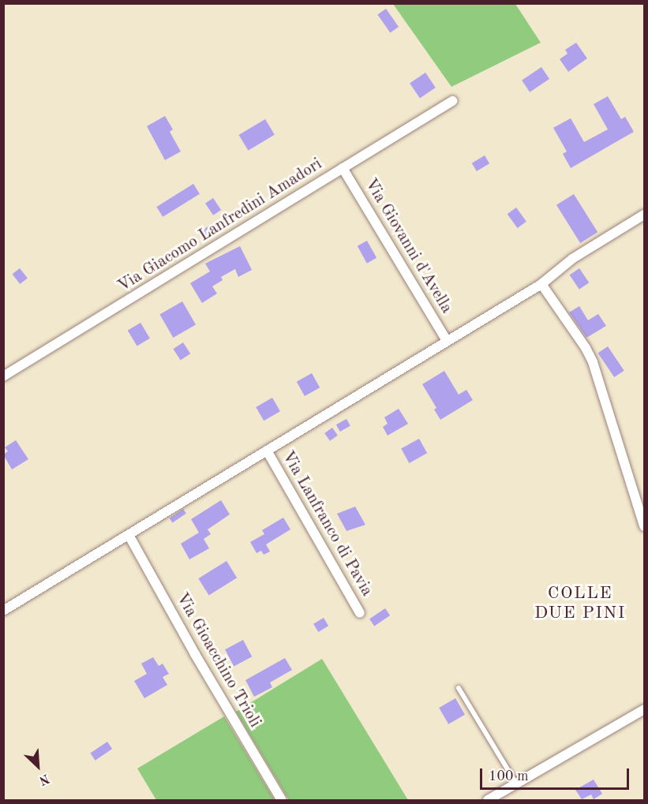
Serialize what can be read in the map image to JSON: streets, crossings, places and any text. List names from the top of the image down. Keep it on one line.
{"streets":{"street":["Via Giacomo Lanfredini Amadori","Via Giovanni d'Avella","Via Lanfranco di Pavia","Via Gioacchino Trioli"]},"crossings":[["Via Giacomo Lanfredini Amadori","Via Giovanni d'Avella"]],"districts":["COLLE DUE PINI"],"scale_bar":"100 m","north":"bottom right"}
